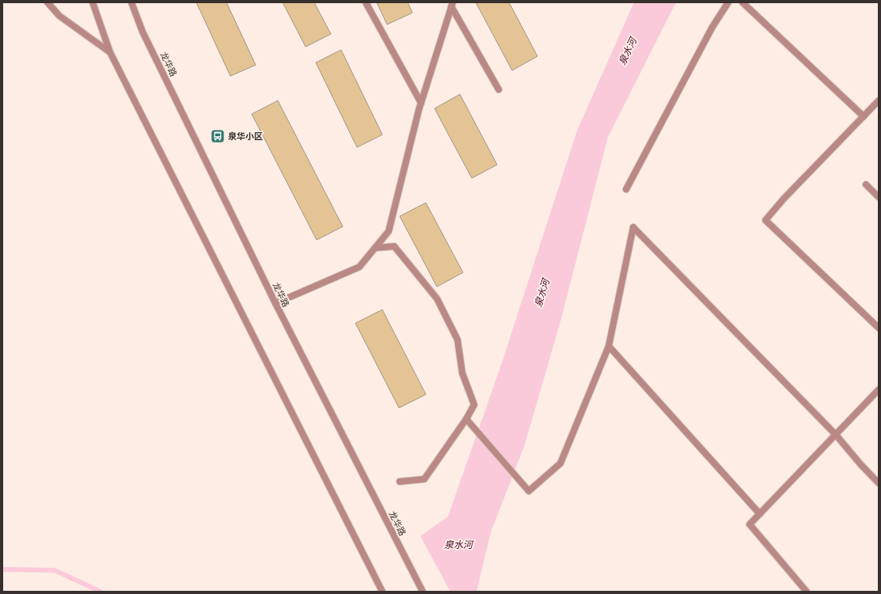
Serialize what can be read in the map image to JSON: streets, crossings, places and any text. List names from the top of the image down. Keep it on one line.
{"streets":{"street":["龙华路"]},"water":["泉水河"],"places":{"bus stop":["泉华小区"]}}
